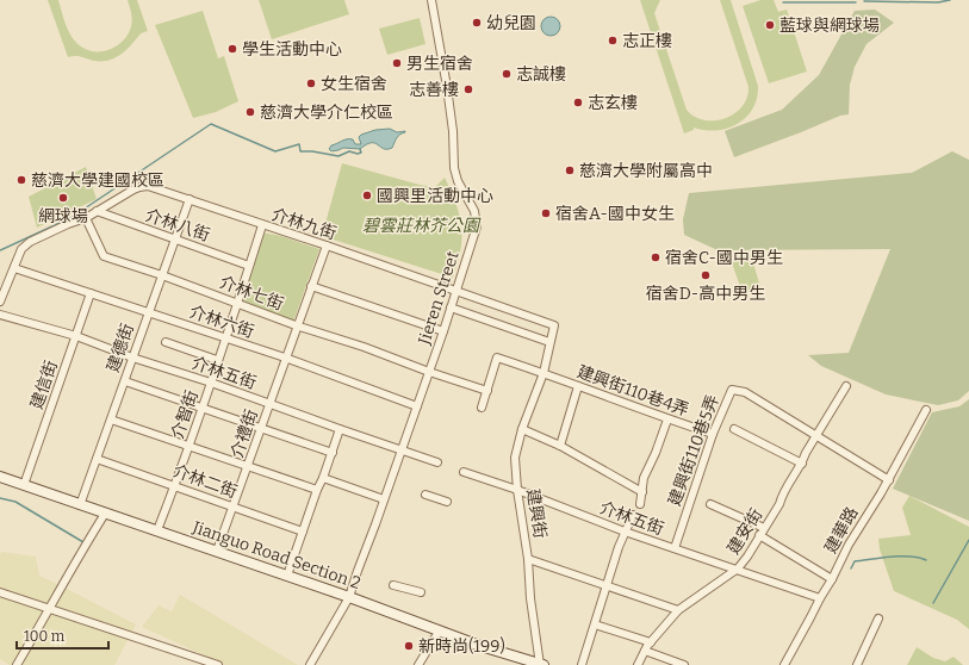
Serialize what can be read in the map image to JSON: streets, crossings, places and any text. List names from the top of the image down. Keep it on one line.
{"streets":{"street":["介林九街","介林八街","介林七街","Jieren Street","介林六街","建德街","介林五街","建信街","建興街110巷4弄","介智街","介禮街","建興街110巷5弄","介林二街","建興街","建華路","建安街","Jianguo Road Section 2"]},"crossings":[["介林九街","介林八街"],["介林九街","介林七街"],["介林九街","Jieren Street"],["介林九街","介林六街"],["介林九街","建德街"],["介林九街","建興街110巷4弄"],["介林九街","介智街"],["介林九街","介禮街"],["介林九街","建興街"],["介林八街","建德街"],["介林八街","介智街"],["介林七街","Jieren Street"],["介林七街","建德街"],["介林七街","建興街110巷4弄"],["介林七街","介智街"],["介林七街","介禮街"],["Jieren Street","介林六街"],["Jieren Street","介林五街"],["Jieren Street","Jianguo Road Section 2"],["介林六街","建德街"],["介林六街","建信街"],["介林六街","介智街"],["介林六街","介禮街"],["建德街","介林五街"],["建德街","介林二街"],["建德街","Jianguo Road Section 2"],["介林五街","建信街"],["介林五街","介智街"],["介林五街","介禮街"],["介林五街","建興街110巷5弄"],["介林五街","建興街"],["介林五街","建華路"],["介林五街","建安街"],["建信街","Jianguo Road Section 2"],["建興街110巷4弄","建興街110巷5弄"],["建興街110巷4弄","建興街"],["介智街","介林二街"],["介智街","Jianguo Road Section 2"],["介禮街","介林二街"],["介禮街","Jianguo Road Section 2"],["建興街110巷5弄","建安街"],["建興街","Jianguo Road Section 2"]],"parks":["碧雲莊林芥公園"],"places":["幼兒園","藍球與網球場","志正樓","學生活動中心","男生宿舍","志誠樓","女生宿舍","志善樓","志玄樓","慈濟大學介仁校區","慈濟大學附屬高中","慈濟大學建國校區","國興里活動中心","網球場","宿舍A-國中女生","宿舍C-國中男生","宿舍D-高中男生","新時尚(199)"],"scale_bar":"100 m"}
